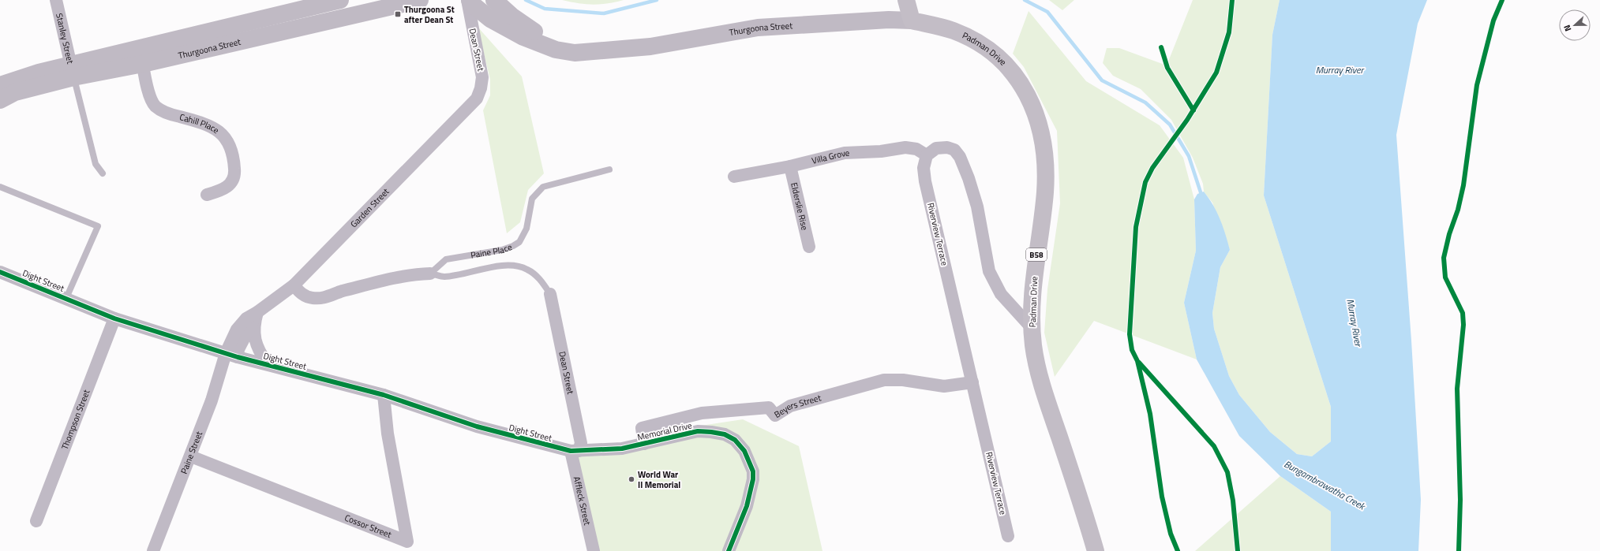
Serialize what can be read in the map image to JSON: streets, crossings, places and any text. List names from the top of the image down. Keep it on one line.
{"streets":{"main road":["Thurgoona Street","Padman Drive","B58"],"street":["Stanley Street","Dean Street","Cahill Place","Villa Grove","Elderslie Rise","Garden Street","Riverview Terrace","Paine Place","Dight Street","Beyers Street","Thompson Street","Memorial Drive","Paine Street","Affleck Street","Cossor Street"]},"crossings":[["Thurgoona Street","Stanley Street"],["Thurgoona Street","Padman Drive"],["Thurgoona Street","Cahill Place"],["Dean Street","Garden Street"],["Dean Street","Paine Place"],["Dean Street","Dight Street"],["Dean Street","Memorial Drive"],["Dean Street","Affleck Street"],["Villa Grove","Elderslie Rise"],["Villa Grove","Riverview Terrace"],["Garden Street","Paine Place"],["Garden Street","Dight Street"],["Garden Street","Paine Street"],["Riverview Terrace","Beyers Street"],["Dight Street","Thompson Street"],["Dight Street","Memorial Drive"],["Dight Street","Paine Street"],["Dight Street","Affleck Street"],["Dight Street","Cossor Street"],["Beyers Street","Memorial Drive"],["Memorial Drive","Affleck Street"],["Paine Street","Cossor Street"]],"water":["Murray River","Bungambrawatha Creek"],"places":{"transit":["Thurgoona St after Dean St"],"other":["World War II Memorial"]},"north":"left"}
